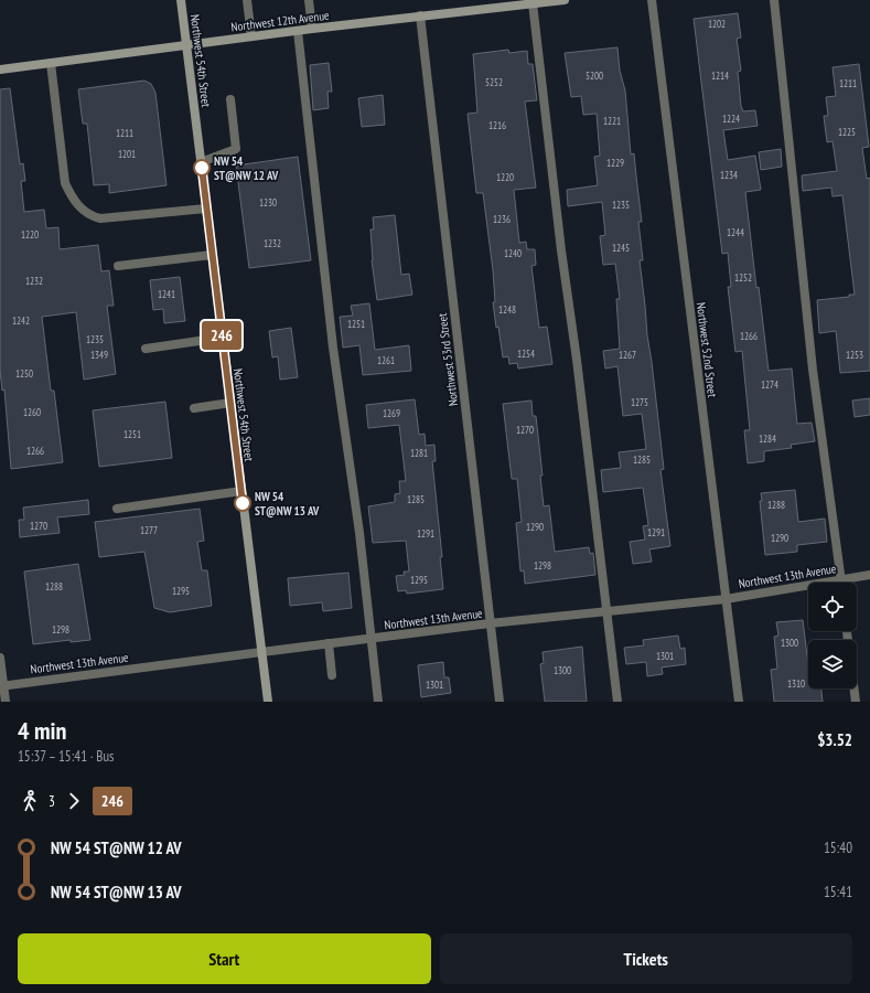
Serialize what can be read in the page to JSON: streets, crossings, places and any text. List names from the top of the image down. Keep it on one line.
{"streets":{"main road":["Northwest 12th Avenue","Northwest 54th Street"],"street":["Northwest 52nd Street","Northwest 53rd Street","Northwest 13th Avenue"]},"crossings":[["Northwest 12th Avenue","Northwest 54th Street"],["Northwest 12th Avenue","Northwest 53rd Street"],["Northwest 54th Street","Northwest 13th Avenue"],["Northwest 52nd Street","Northwest 13th Avenue"],["Northwest 53rd Street","Northwest 13th Avenue"]],"places":["NW 54 ST@NW 12 AV","NW 54 ST@NW 13 AV"],"lines":["bus line 246"],"house_numbers":["1202","5200","1214","5252","1211","1224","1221","1216","1225","1211","1201","1229","1234","1220","1230","1235","1236","1244","1220","1232","1245","1240","1252","1232","1241","1248","1242","1251","1266","1235","1254","1349","1267","1253","1261","1250","1274","1275","1260","1269","1270","1251","1284","1266","1281","1285","1285","1288","1270","1290","1277","1291","1291","1290","1298","1295","1288","1295","1298","1300","1301","1300","1310","1301"],"page":{"on_map":"246","heading":["4 min","15:37 – 15:41 · Bus","$3.52"],"legs":["3","246"],"list":[{"name":"NW 54 ST@NW 12 AV","value":"15:40"},{"name":"NW 54 ST@NW 13 AV","value":"15:41"}],"buttons":["Start","Tickets"]}}
